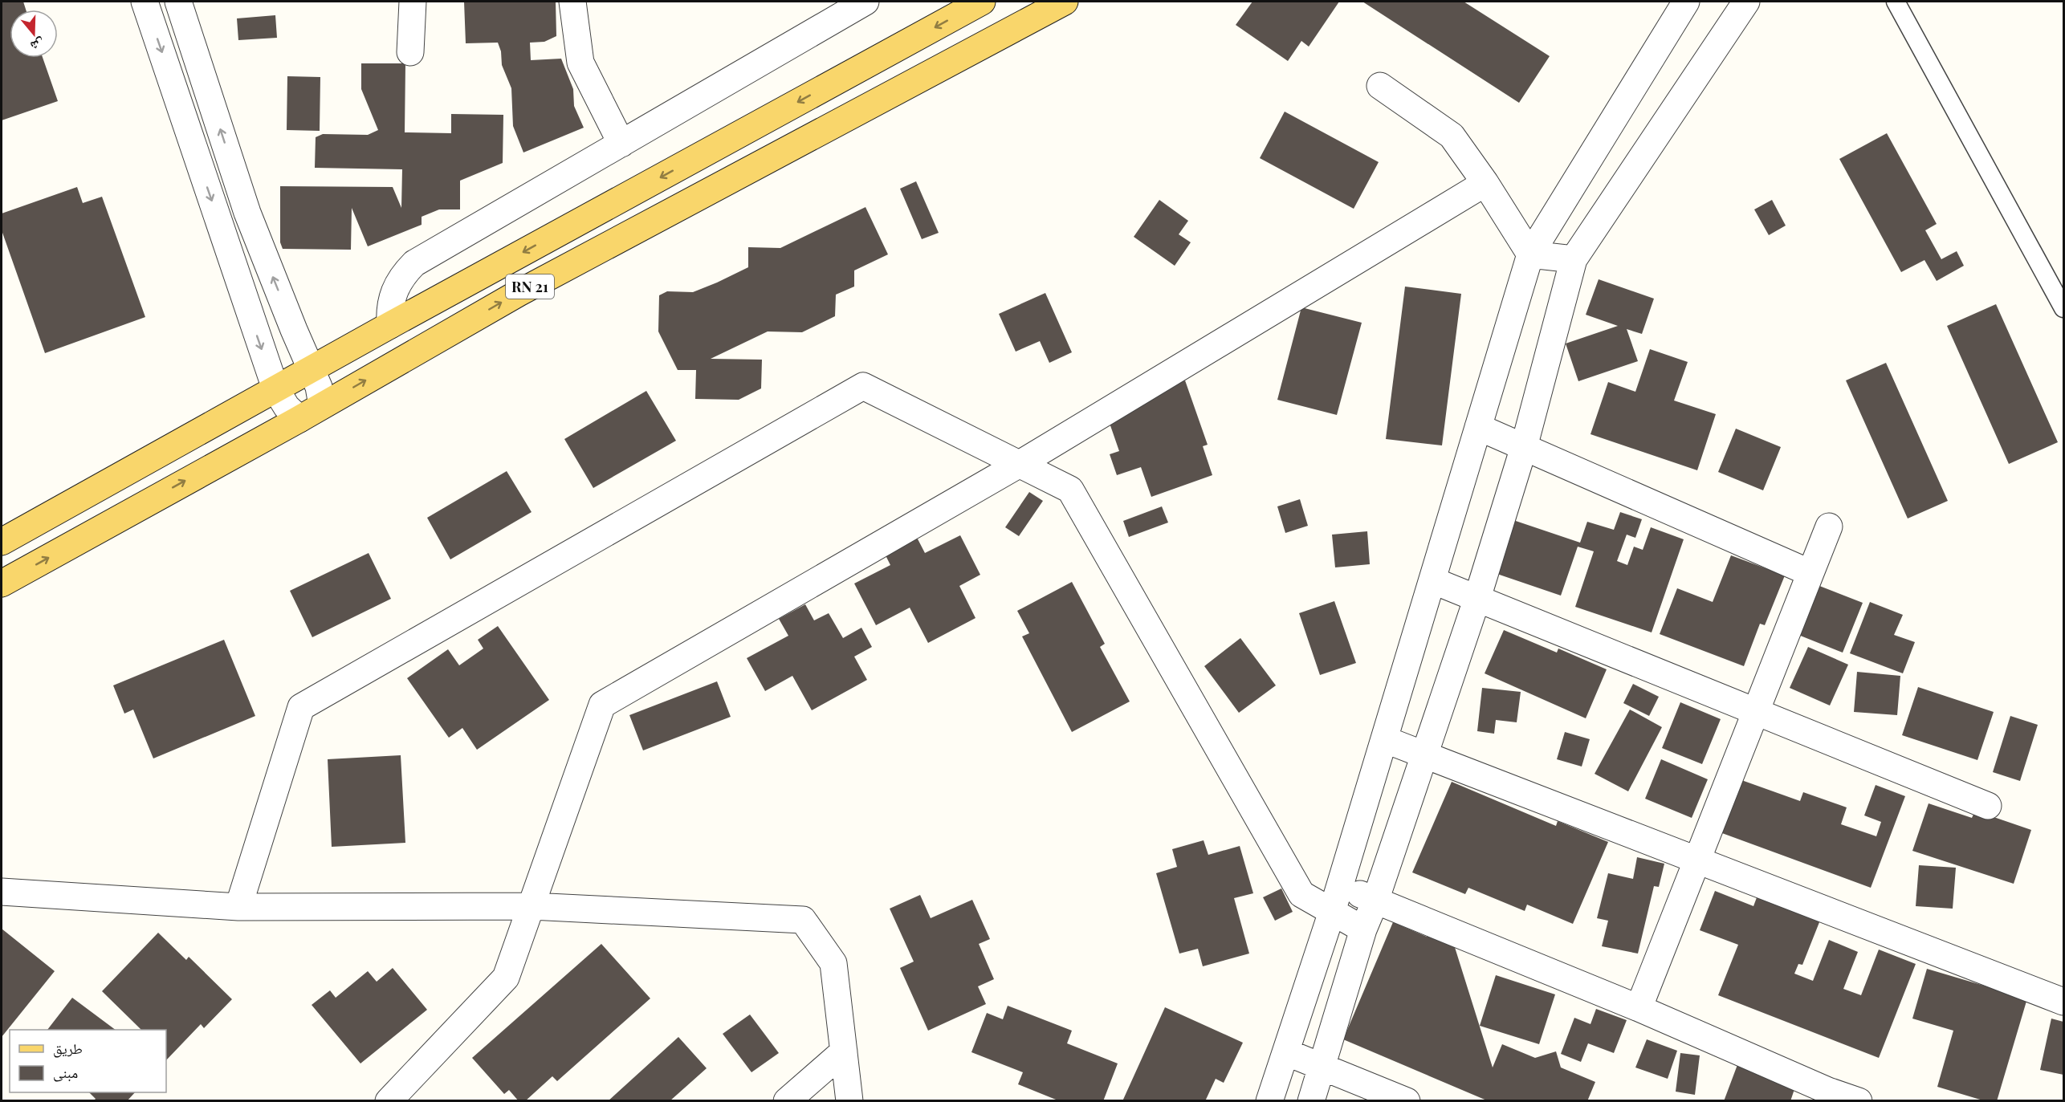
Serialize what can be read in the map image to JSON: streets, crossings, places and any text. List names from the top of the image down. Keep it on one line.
{"streets":{"main road":["RN 21"]},"legend":["طريق","مبنى"],"north":"bottom"}
